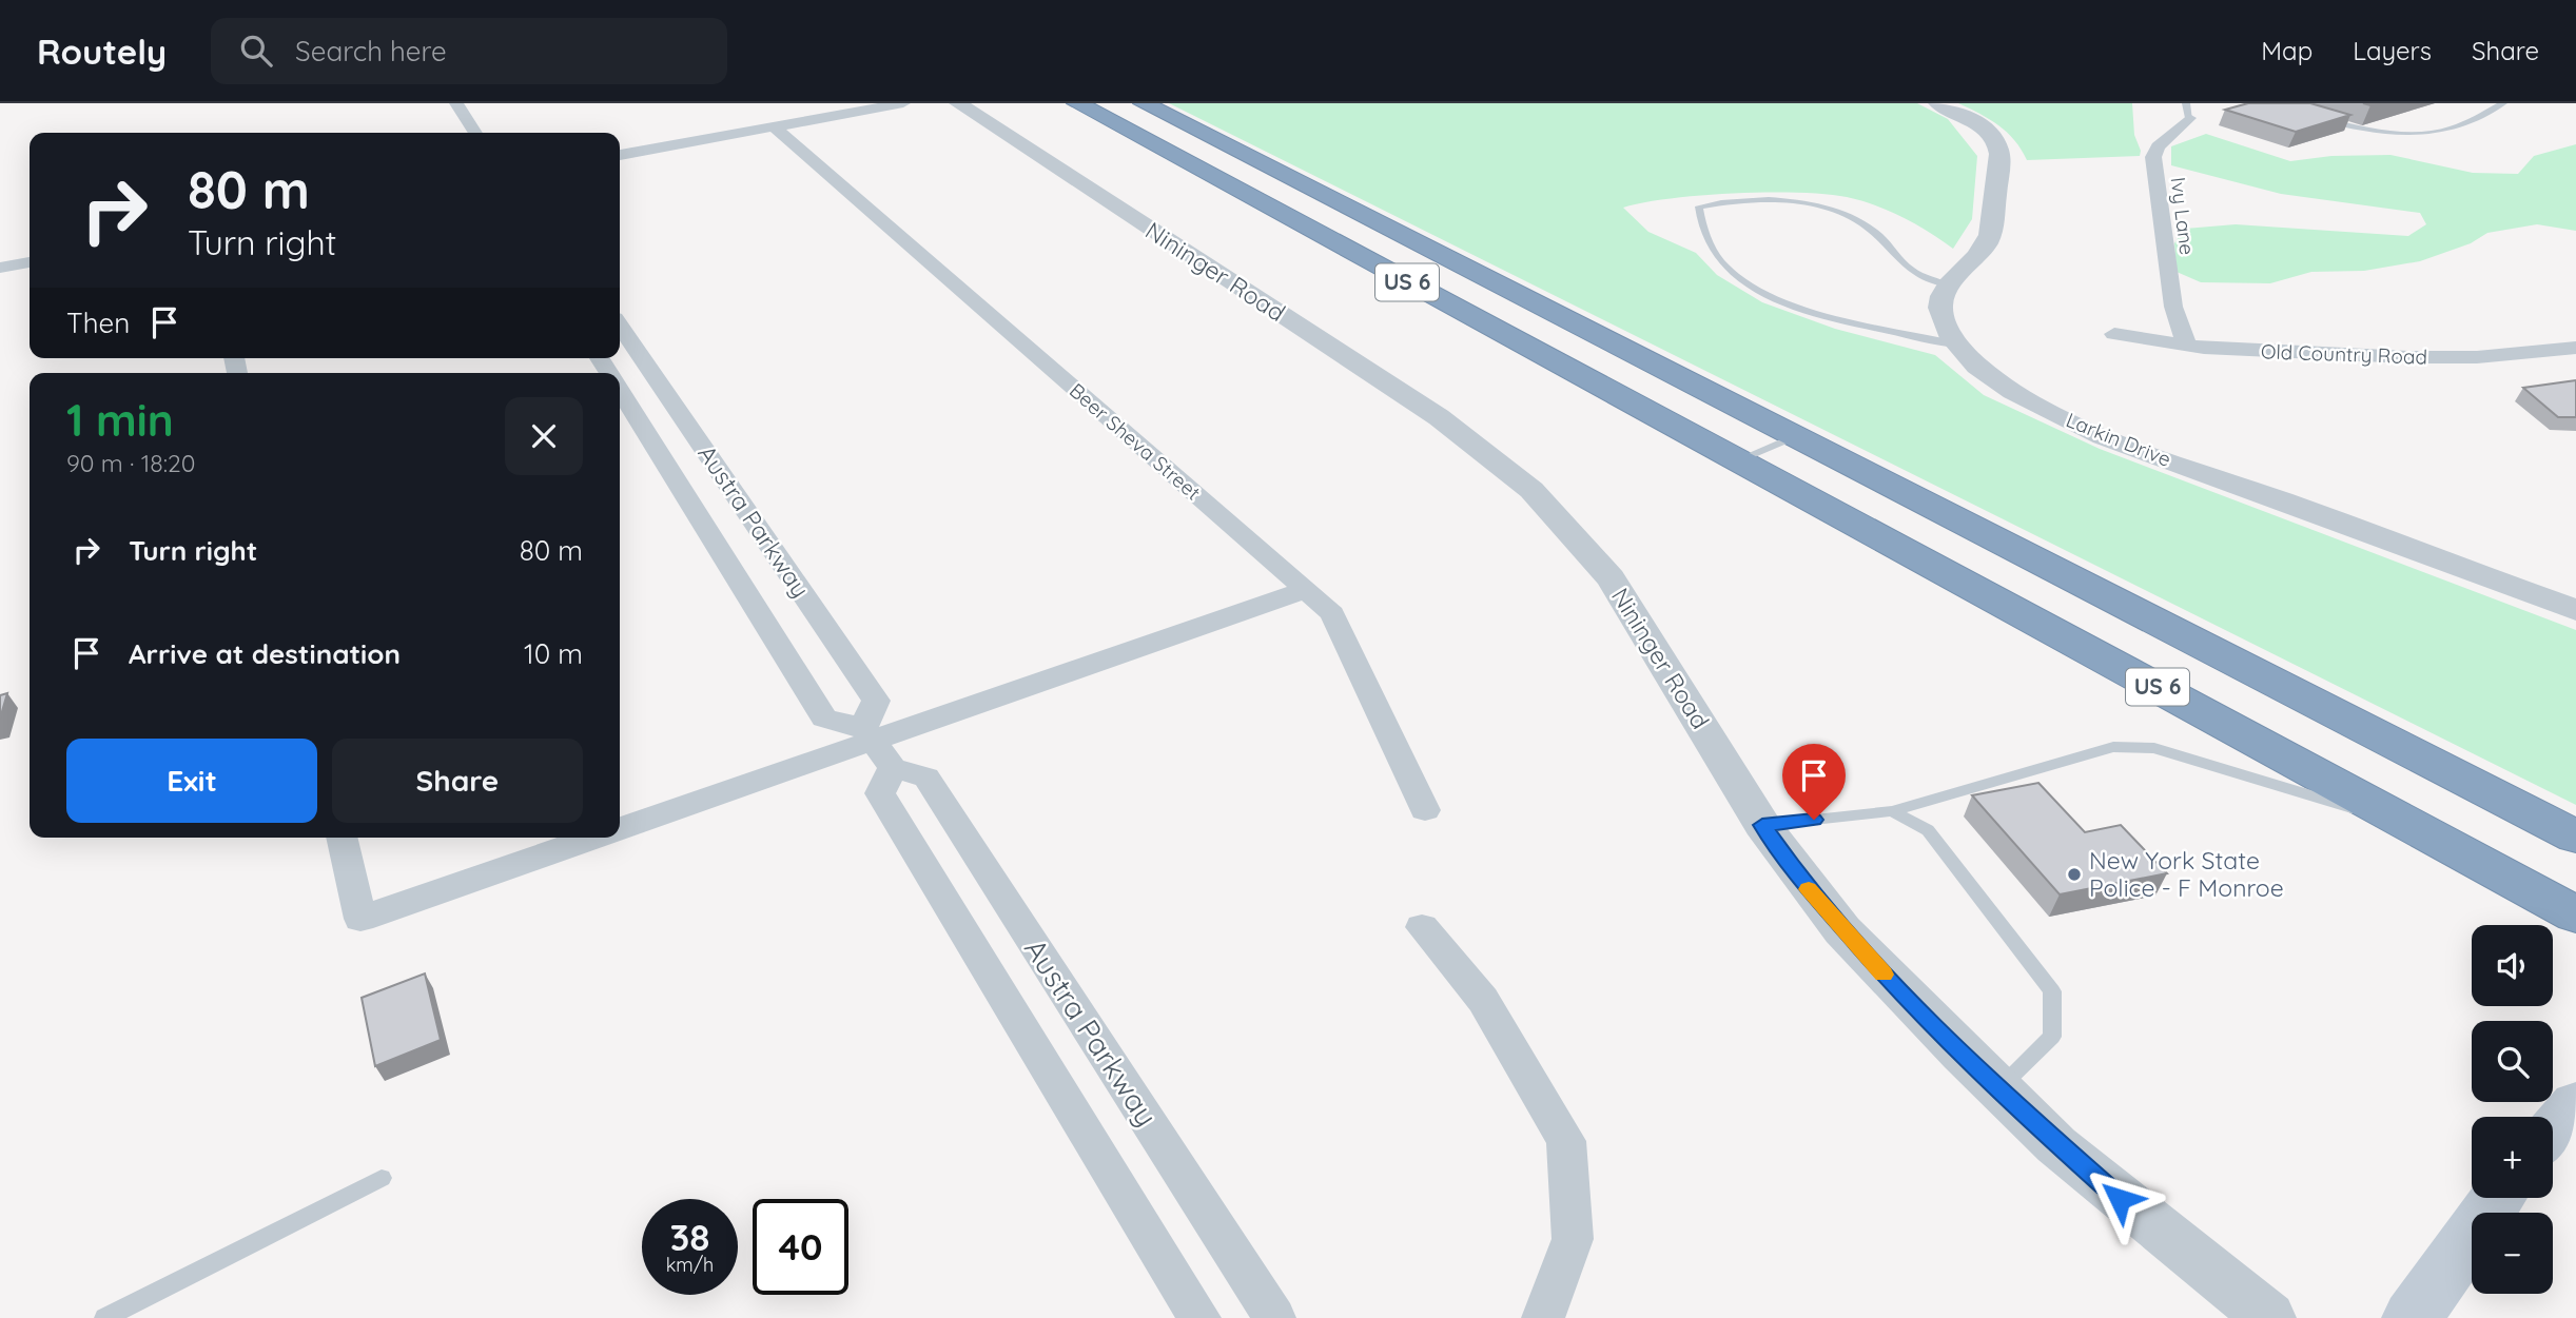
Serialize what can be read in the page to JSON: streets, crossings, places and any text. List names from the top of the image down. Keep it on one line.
{"streets":{"highway":["US 6"],"street":["Ivy Lane","Nininger Road","Old Country Road","Larkin Drive","Beer Sheva Street","Austra Parkway"]},"crossings":[["Ivy Lane","Old Country Road"]],"places":["New York State Police - F Monroe"],"page":{"header":"Routely","search":"Search here","nav":["Map","Layers","Share"],"turn":["80 m","Turn right"],"then":"Then","heading":["1 min","90 m · 18:20"],"list":[{"name":"Turn right","value":"80 m"},{"name":"Arrive at destination","value":"10 m"}],"buttons":["Exit","Share"],"map_buttons":["+","−"],"speed":"38 km/h","limit":"40"}}
